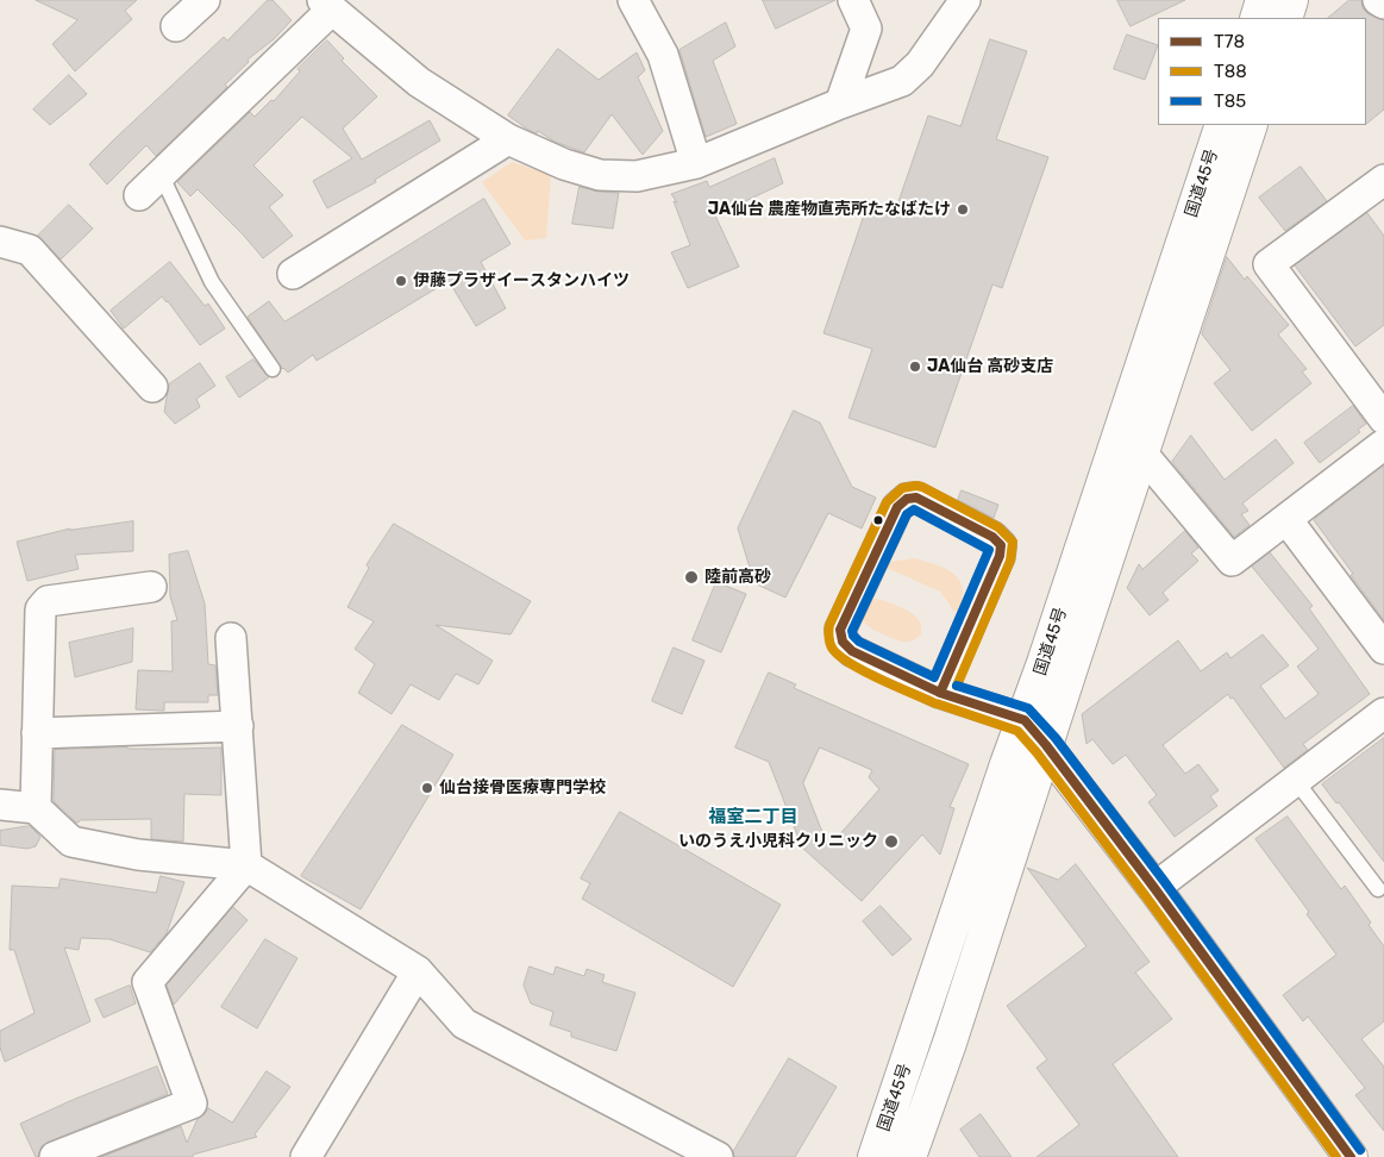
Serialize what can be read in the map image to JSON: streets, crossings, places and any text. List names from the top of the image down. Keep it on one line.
{"streets":{"main road":["国道45号"]},"districts":["福室二丁目"],"places":["JA仙台 農産物直売所たなばたけ","伊藤プラザイースタンハイツ","JA仙台 高砂支店","陸前高砂","仙台接骨医療専門学校","いのうえ小児科クリニック"],"lines":["transit line T88","transit line T78","transit line T85"],"legend":["T78","T88","T85"]}
